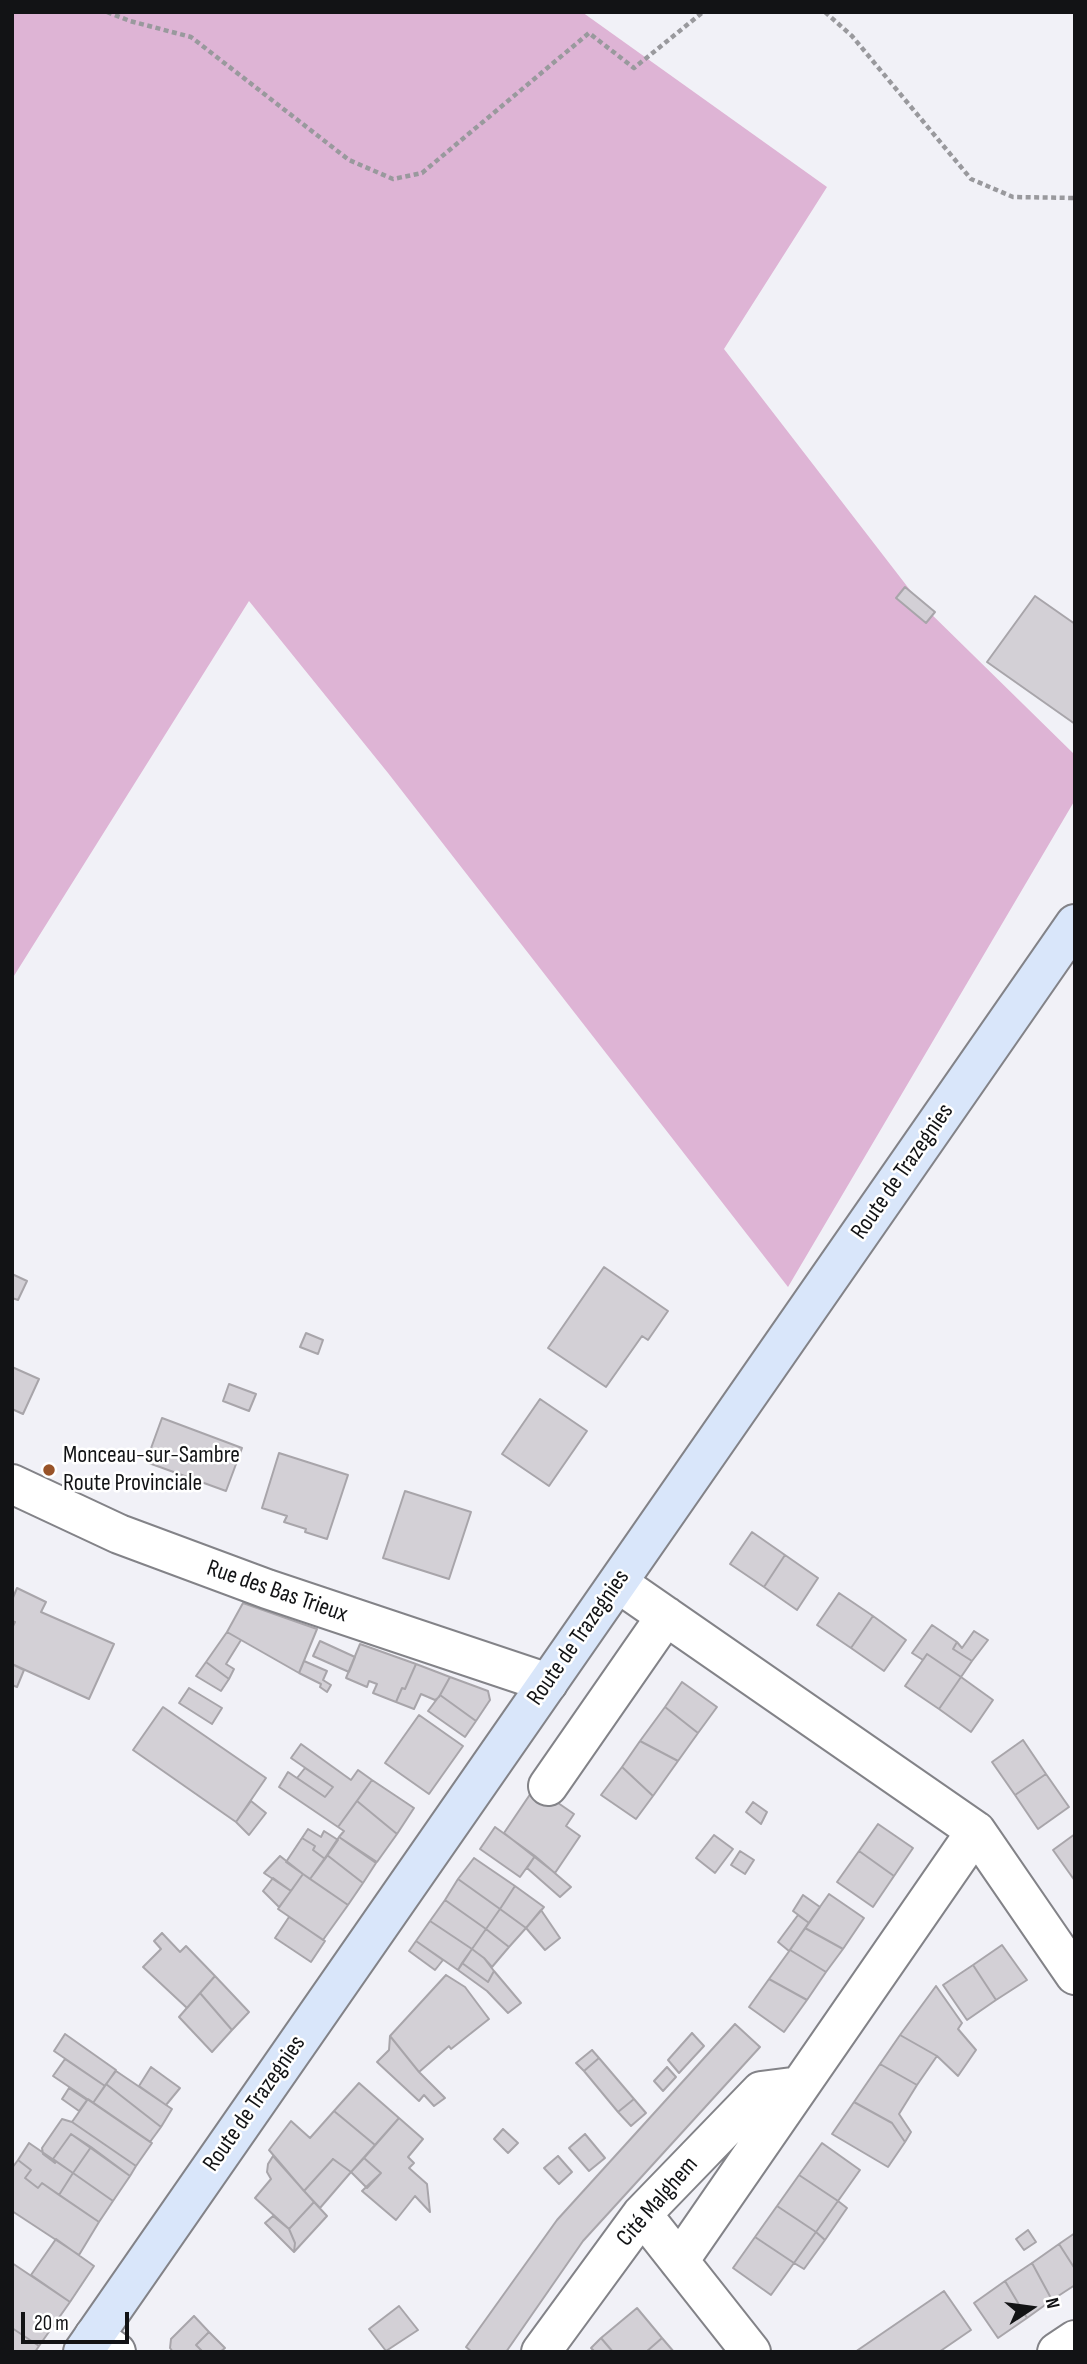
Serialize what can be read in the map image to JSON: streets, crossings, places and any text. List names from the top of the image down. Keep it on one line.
{"streets":{"main road":["Route de Trazegnies"],"street":["Rue des Bas Trieux","Cité Malghem"]},"crossings":[["Route de Trazegnies","Rue des Bas Trieux"]],"places":["Monceau-sur-Sambre Route Provinciale"],"scale_bar":"20 m","north":"right"}
